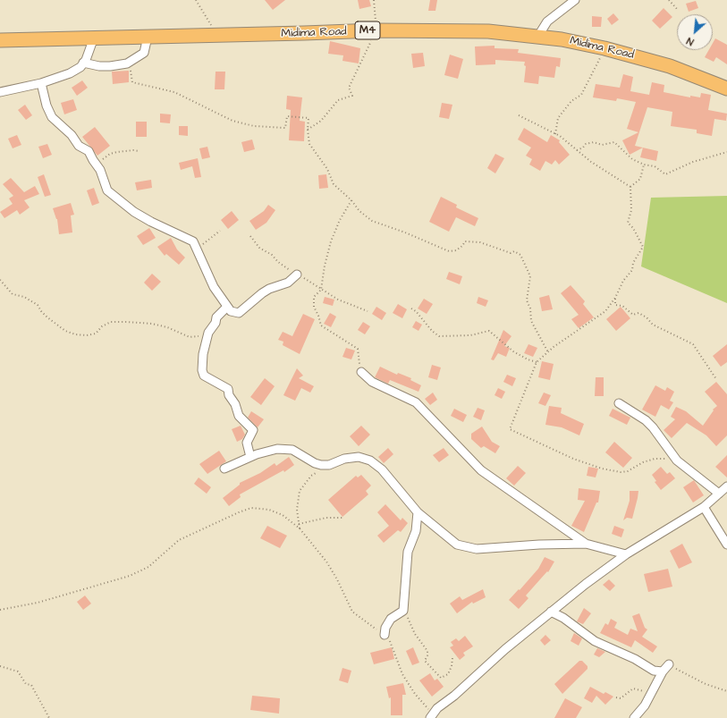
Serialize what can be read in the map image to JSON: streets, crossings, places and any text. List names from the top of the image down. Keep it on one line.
{"streets":{"main road":["M4","Midima Road"]},"north":"bottom left"}
